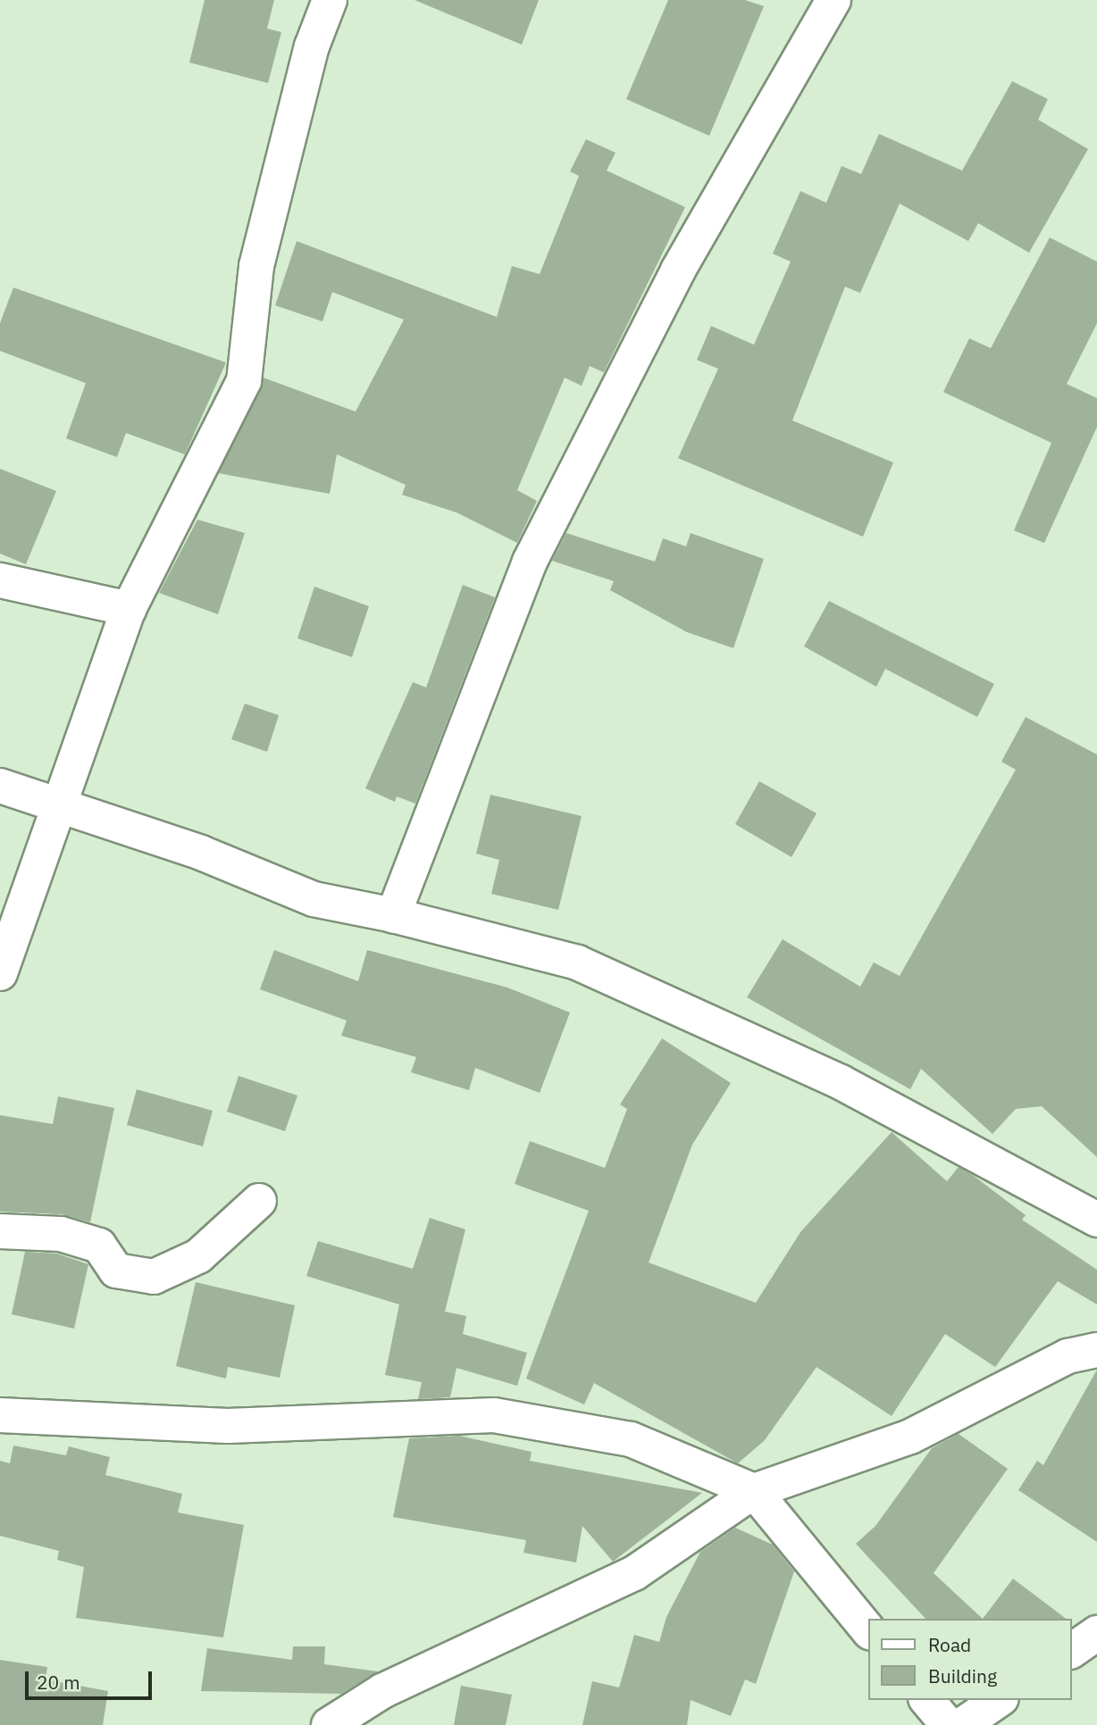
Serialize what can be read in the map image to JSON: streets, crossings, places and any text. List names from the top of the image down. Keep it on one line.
{"legend":["Road","Building"],"scale_bar":"20 m"}
